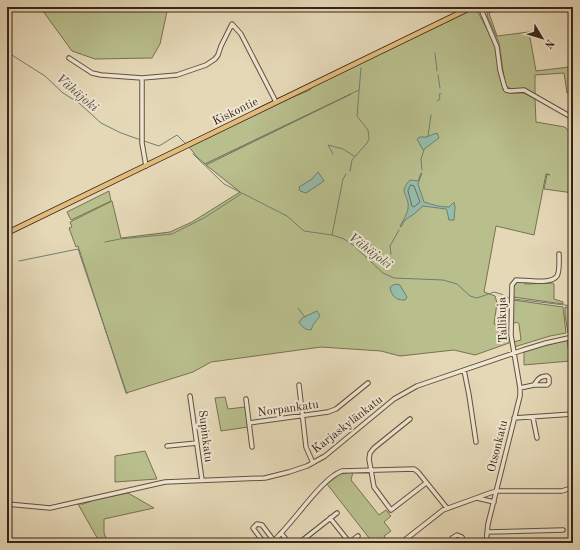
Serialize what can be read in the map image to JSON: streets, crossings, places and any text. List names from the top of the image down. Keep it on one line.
{"streets":{"main road":["Kiskontie"],"street":["Tallikuja","Norpankatu","Karjaskylänkatu","Supinkatu","Otsonkatu"]},"crossings":[["Tallikuja","Karjaskylänkatu"],["Tallikuja","Otsonkatu"],["Karjaskylänkatu","Supinkatu"],["Karjaskylänkatu","Otsonkatu"]],"water":["Vähäjoki"],"north":"bottom right"}
